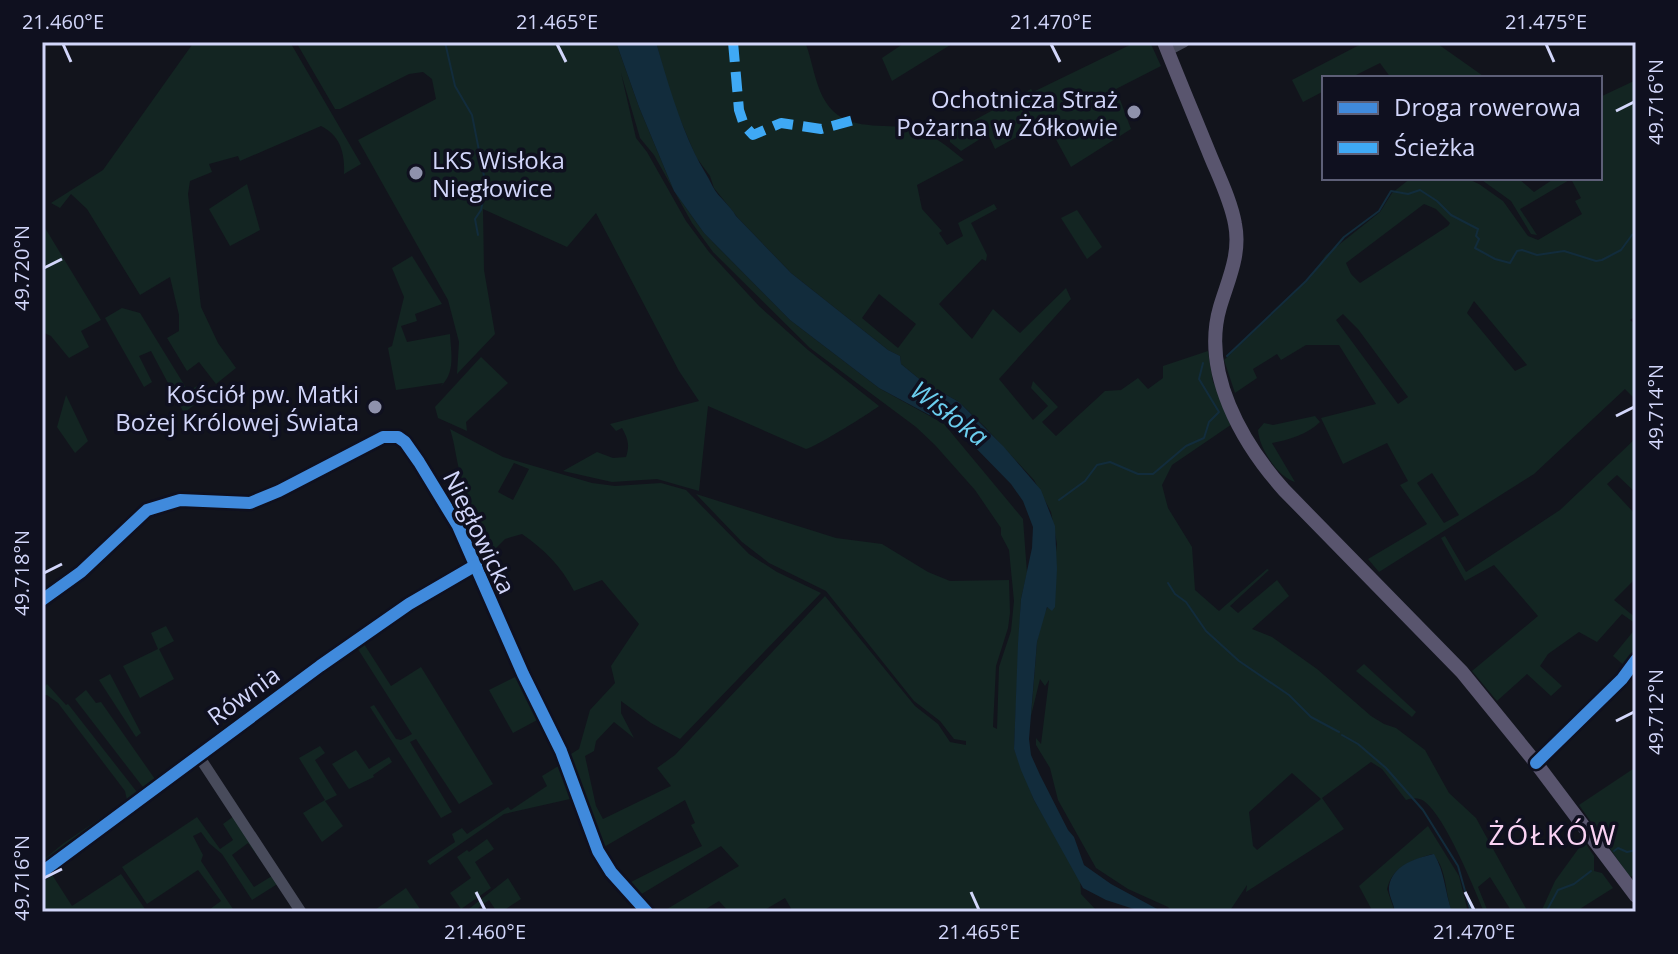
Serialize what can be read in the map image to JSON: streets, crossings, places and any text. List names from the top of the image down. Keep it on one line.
{"streets":{"street":["Niegłowicka","Równia"]},"crossings":[["Niegłowicka","Równia"]],"districts":["ŻÓŁKÓW"],"water":["Wisłoka"],"places":["Ochotnicza Straż Pożarna w Żółkowie","LKS Wisłoka Niegłowice","Kościół pw. Matki Bożej Królowej Świata"],"legend":["Droga rowerowa","Ścieżka"],"coordinates":["21.460°E","21.465°E","21.470°E","21.475°E","49.716°N","49.720°N","49.714°N","49.718°N","49.712°N"]}
